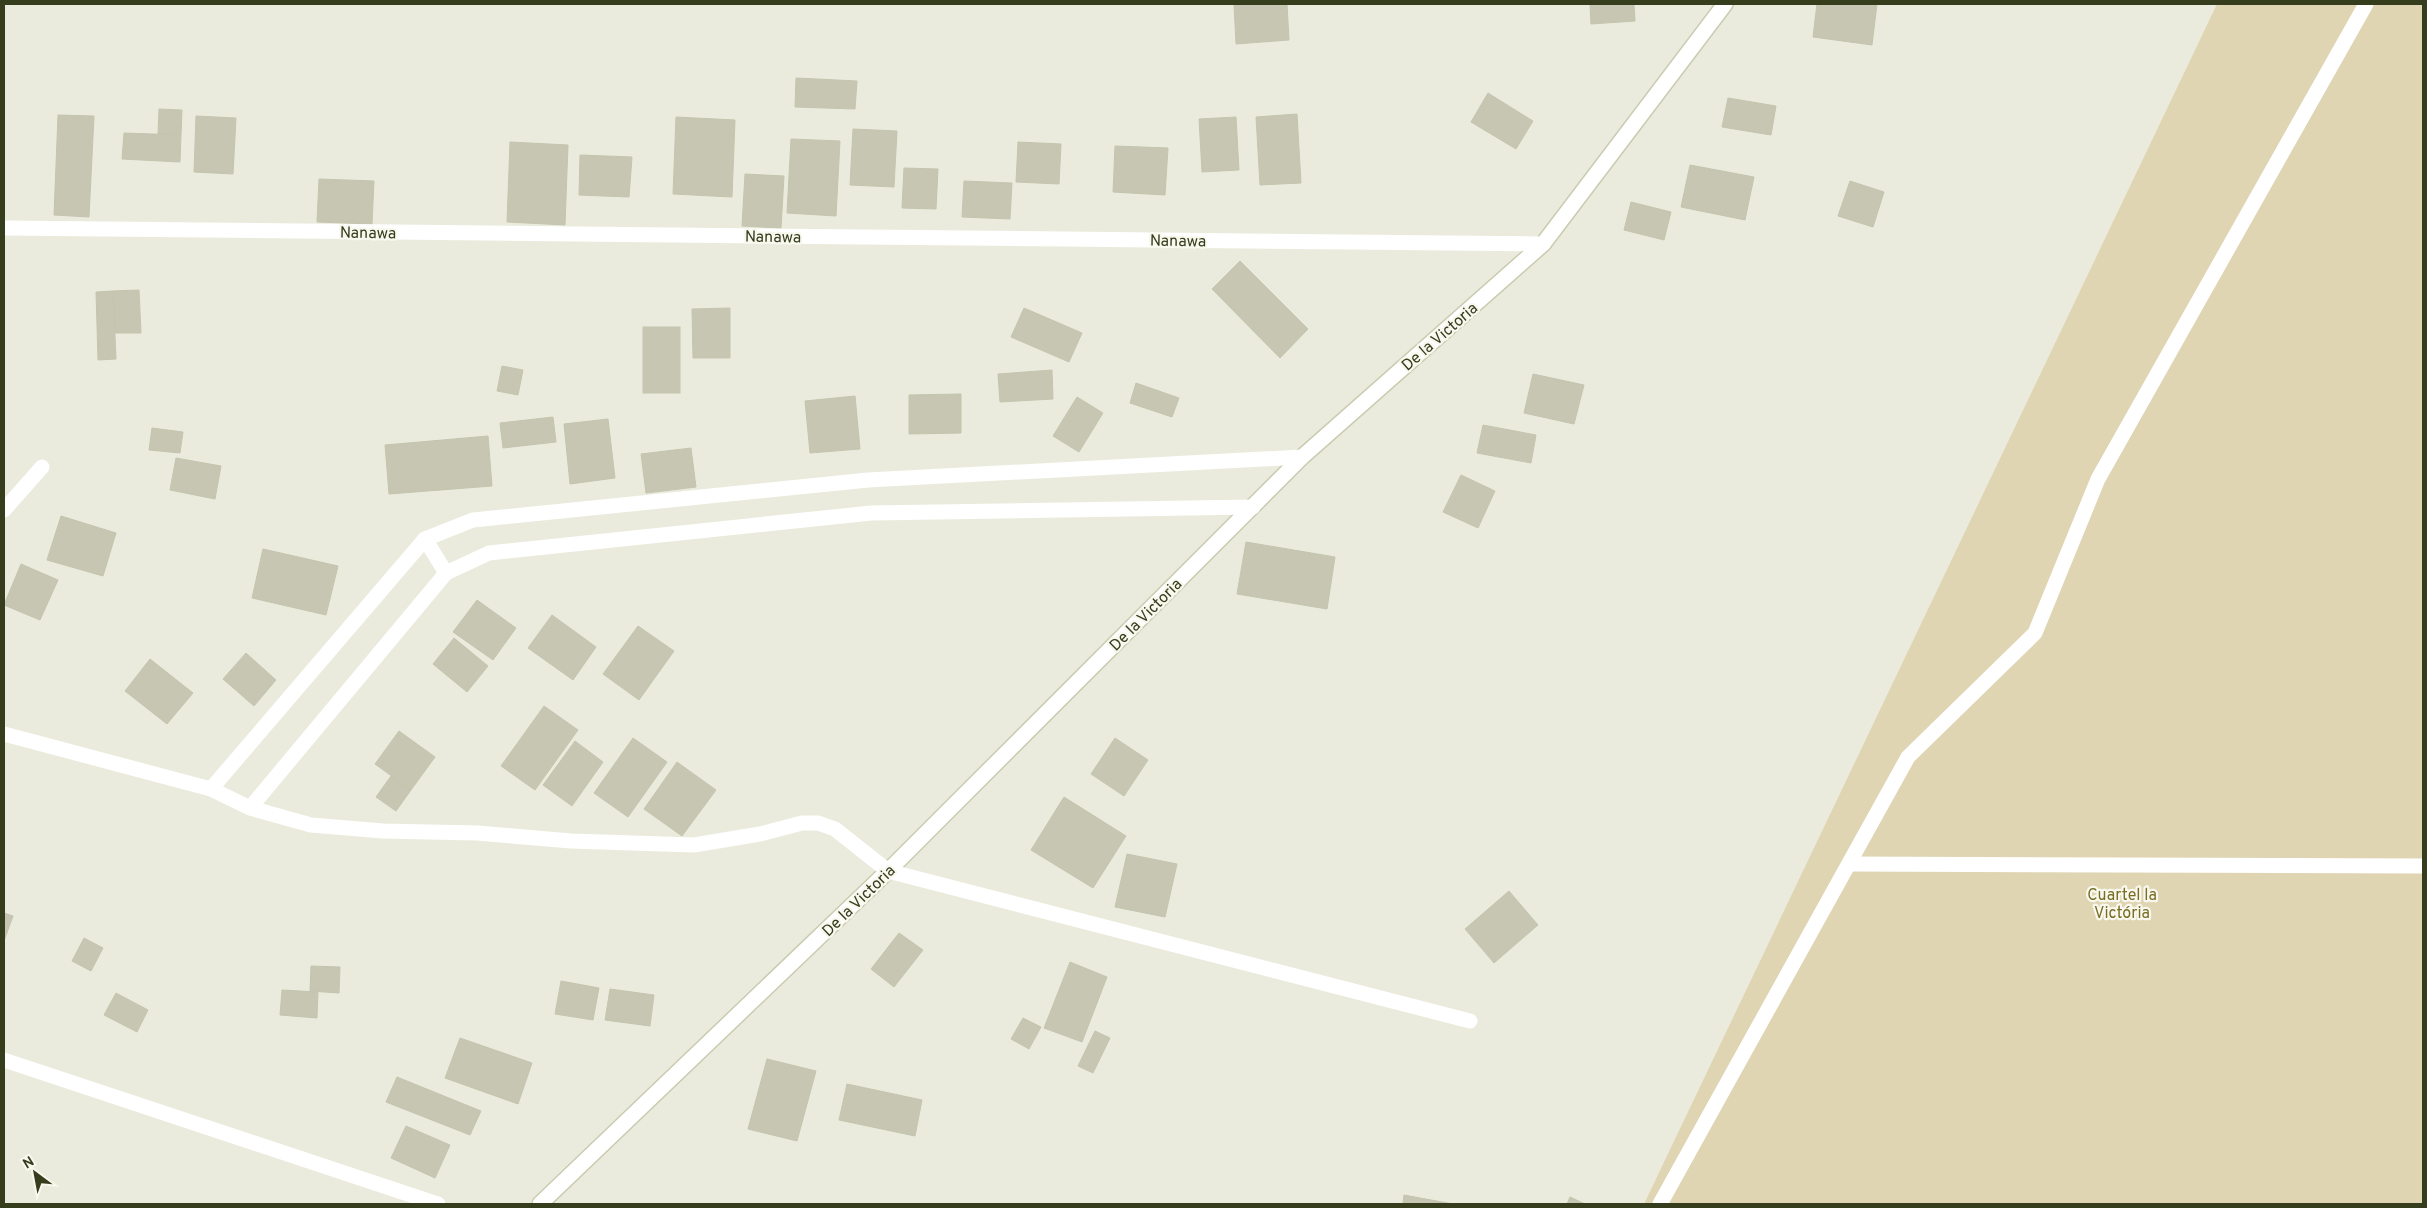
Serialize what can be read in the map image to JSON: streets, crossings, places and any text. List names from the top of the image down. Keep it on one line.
{"streets":{"street":["Nanawa","De la Victoria"]},"crossings":[["Nanawa","De la Victoria"]],"parks":["Cuartel la Victória"],"north":"top left"}
